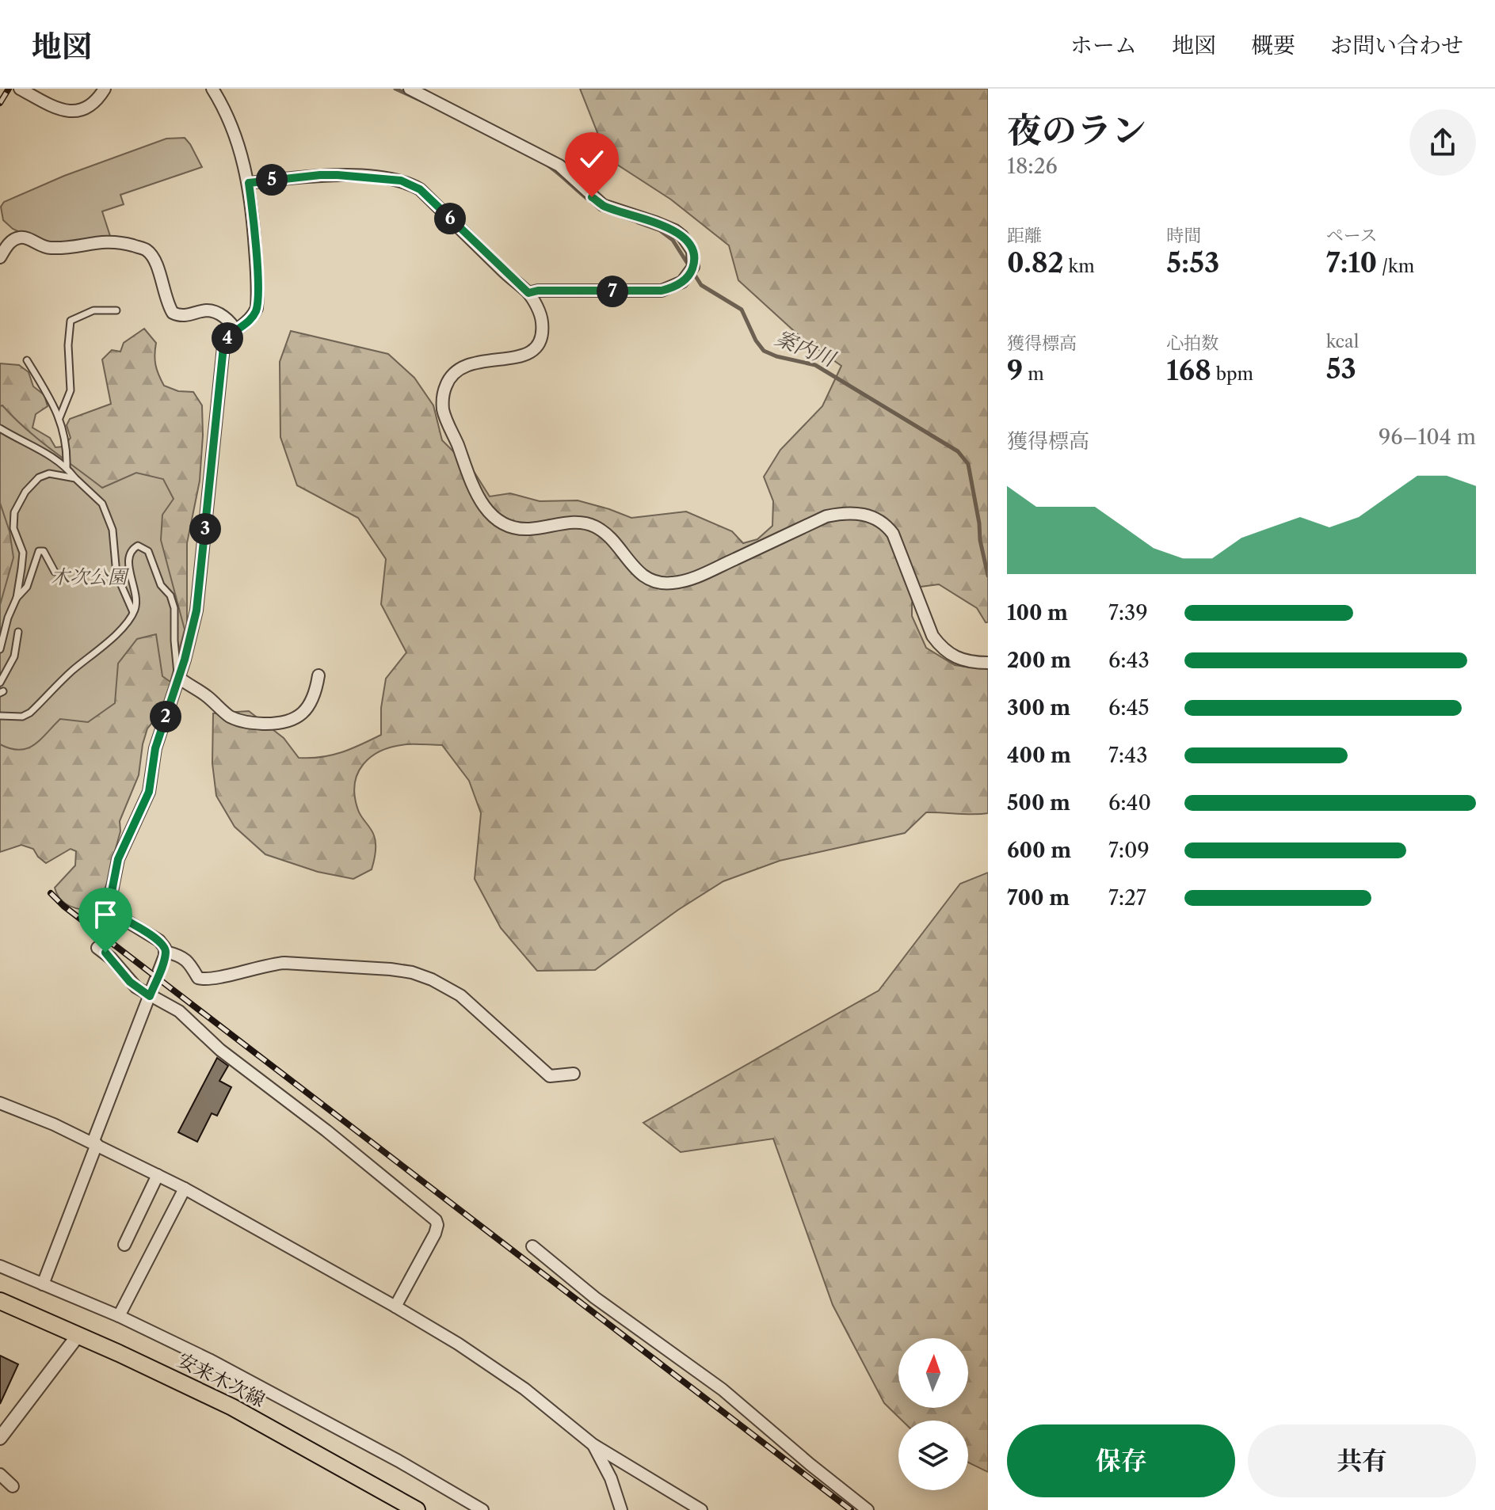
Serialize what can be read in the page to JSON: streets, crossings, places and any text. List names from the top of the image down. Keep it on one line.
{"streets":{"main road":["安来木次線"]},"water":["案内川"],"parks":["木次公園"],"north":"top","page":{"header":"地図","nav":["ホーム","地図","概要","お問い合わせ"],"heading":["夜のラン","18:26"],"pins":["5","6","7","4","3","2"],"stats":[["距離","0.82 km"],["時間","5:53"],["ペース","7:10 /km"],["獲得標高","9 m"],["心拍数","168 bpm"],["kcal","53"]],"chart":["獲得標高","96–104 m"],"list":[{"name":"100 m","note":"7:39"},{"name":"200 m","note":"6:43"},{"name":"300 m","note":"6:45"},{"name":"400 m","note":"7:43"},{"name":"500 m","note":"6:40"},{"name":"600 m","note":"7:09"},{"name":"700 m","note":"7:27"}],"buttons":["保存","共有"]}}
